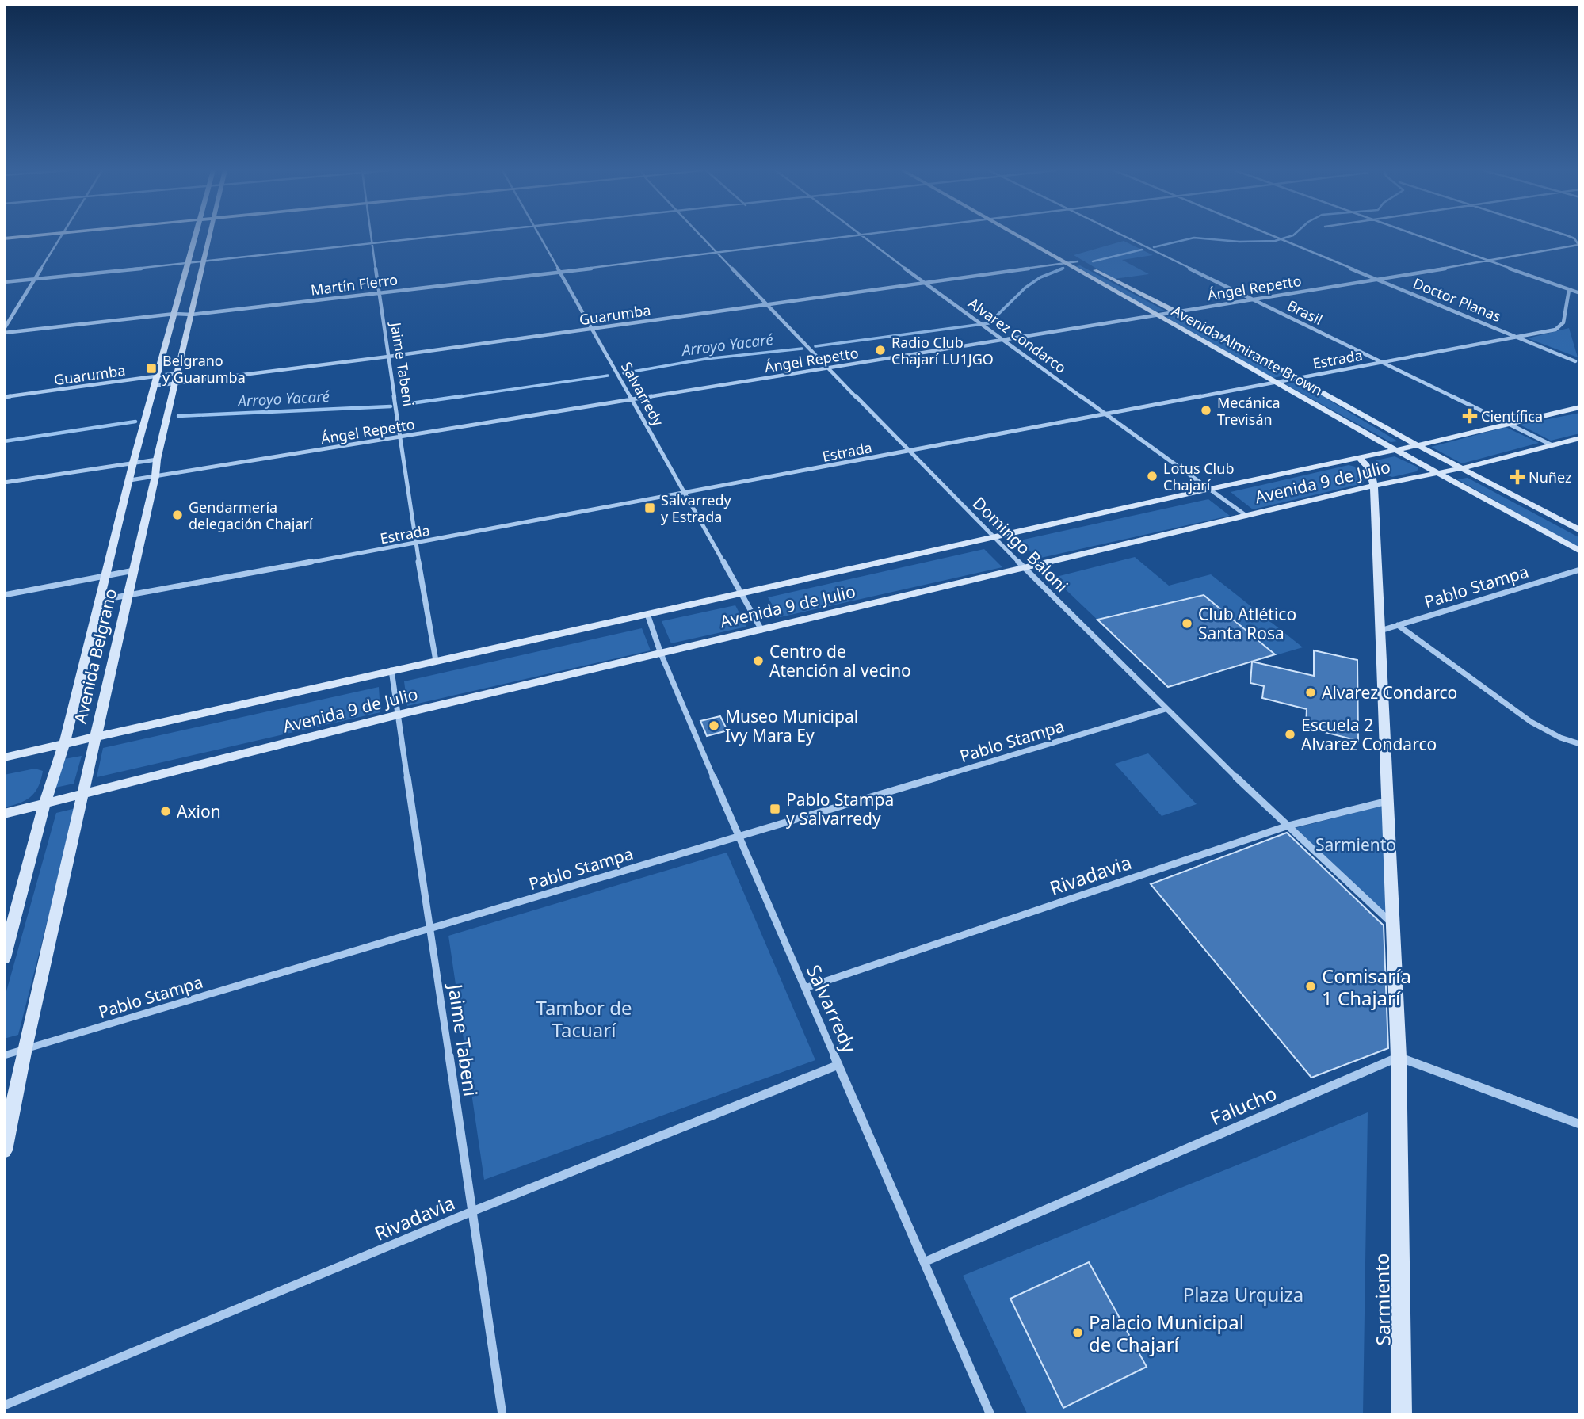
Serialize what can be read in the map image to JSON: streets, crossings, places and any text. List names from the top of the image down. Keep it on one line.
{"streets":{"main road":["Avenida Almirante Brown","Avenida 9 de Julio","Avenida Belgrano","Sarmiento"],"street":["Martín Fierro","Ángel Repetto","Doctor Planas","Brasil","Guarumba","Alvarez Condarco","Estrada","Jaime Tabeni","Salvarredy","Domingo Baloni","Pablo Stampa","Rivadavia","Falucho"]},"crossings":[["Martín Fierro","Jaime Tabeni"],["Martín Fierro","Salvarredy"],["Martín Fierro","Domingo Baloni"],["Martín Fierro","Avenida Belgrano"],["Ángel Repetto","Doctor Planas"],["Ángel Repetto","Brasil"],["Ángel Repetto","Alvarez Condarco"],["Ángel Repetto","Avenida Almirante Brown"],["Ángel Repetto","Jaime Tabeni"],["Ángel Repetto","Salvarredy"],["Ángel Repetto","Domingo Baloni"],["Ángel Repetto","Avenida Belgrano"],["Doctor Planas","Estrada"],["Brasil","Estrada"],["Brasil","Avenida 9 de Julio"],["Guarumba","Alvarez Condarco"],["Guarumba","Avenida Almirante Brown"],["Guarumba","Jaime Tabeni"],["Guarumba","Salvarredy"],["Guarumba","Domingo Baloni"],["Guarumba","Avenida Belgrano"],["Alvarez Condarco","Estrada"],["Alvarez Condarco","Avenida 9 de Julio"],["Avenida Almirante Brown","Estrada"],["Avenida Almirante Brown","Avenida 9 de Julio"],["Estrada","Jaime Tabeni"],["Estrada","Salvarredy"],["Estrada","Domingo Baloni"],["Estrada","Avenida Belgrano"],["Jaime Tabeni","Avenida 9 de Julio"],["Jaime Tabeni","Pablo Stampa"],["Jaime Tabeni","Rivadavia"],["Salvarredy","Avenida 9 de Julio"],["Salvarredy","Pablo Stampa"],["Salvarredy","Rivadavia"],["Salvarredy","Falucho"],["Avenida 9 de Julio","Domingo Baloni"],["Avenida 9 de Julio","Avenida Belgrano"],["Avenida 9 de Julio","Sarmiento"],["Domingo Baloni","Pablo Stampa"],["Domingo Baloni","Rivadavia"],["Domingo Baloni","Sarmiento"],["Pablo Stampa","Avenida Belgrano"],["Pablo Stampa","Sarmiento"],["Rivadavia","Sarmiento"],["Falucho","Sarmiento"]],"water":["Arroyo Yacaré"],"parks":["Sarmiento","Tambor de Tacuarí","Plaza Urquiza"],"places":{"other":["Radio Club Chajarí LU1JGO","Mecánica Trevisán","Lotus Club Chajarí","Gendarmería delegación Chajarí","Club Atlético Santa Rosa","Centro de Atención al vecino","Alvarez Condarco","Museo Municipal Ivy Mara Ey","Escuela 2 Alvarez Condarco","Axion","Comisaría 1 Chajarí","Palacio Municipal de Chajarí"],"transit":["Belgrano y Guarumba","Salvarredy y Estrada","Pablo Stampa y Salvarredy"],"health":["Científica","Nuñez"]}}
